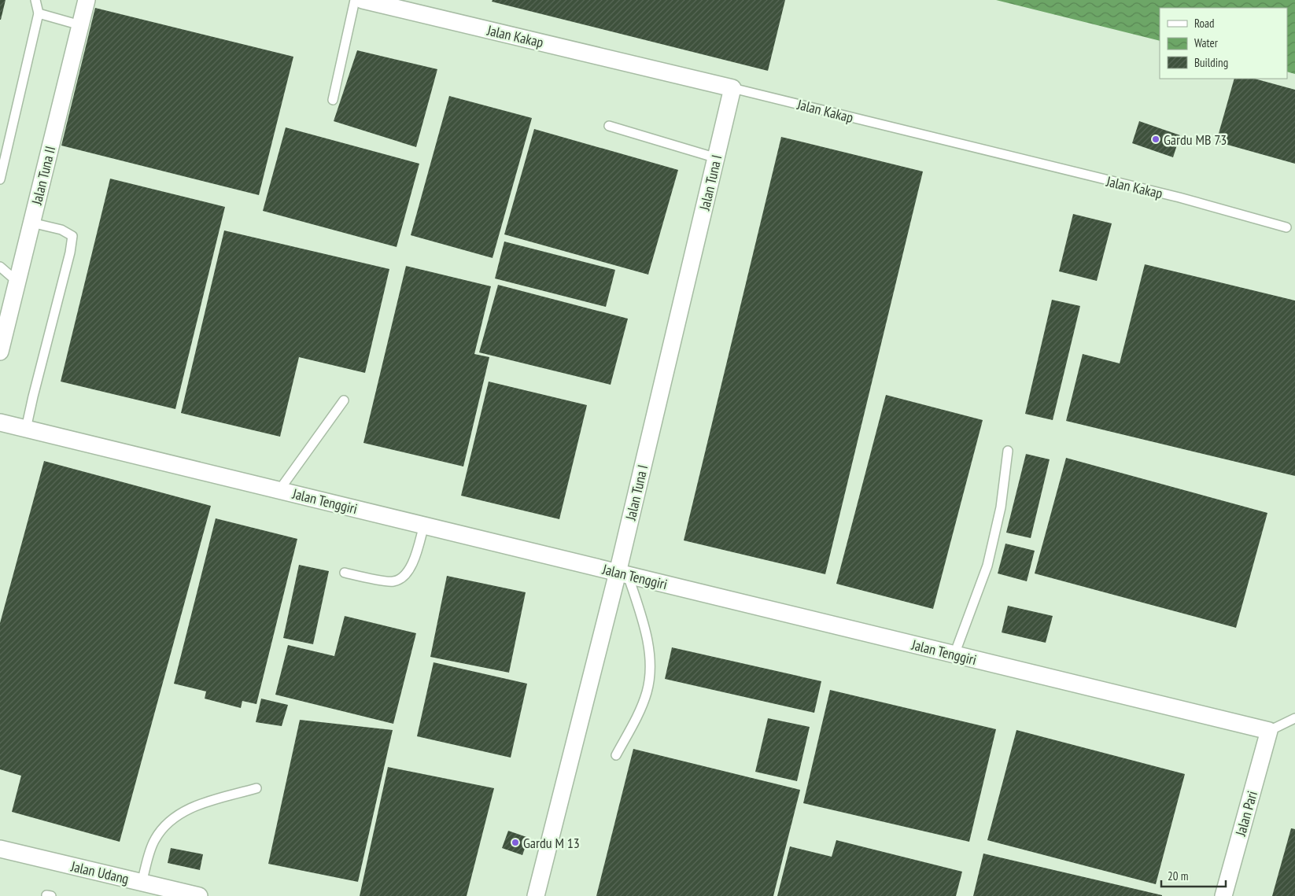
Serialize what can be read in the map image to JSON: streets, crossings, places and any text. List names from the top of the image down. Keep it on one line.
{"streets":{"street":["Jalan Kakap","Jalan Tuna II","Jalan Tuna I","Jalan Tenggiri","Jalan Pari","Jalan Udang"]},"crossings":[["Jalan Kakap","Jalan Tuna I"],["Jalan Tuna I","Jalan Tenggiri"],["Jalan Tenggiri","Jalan Pari"]],"places":["Gardu MB 73","Gardu M 13"],"legend":["Road","Water","Building"],"scale_bar":"20 m"}
